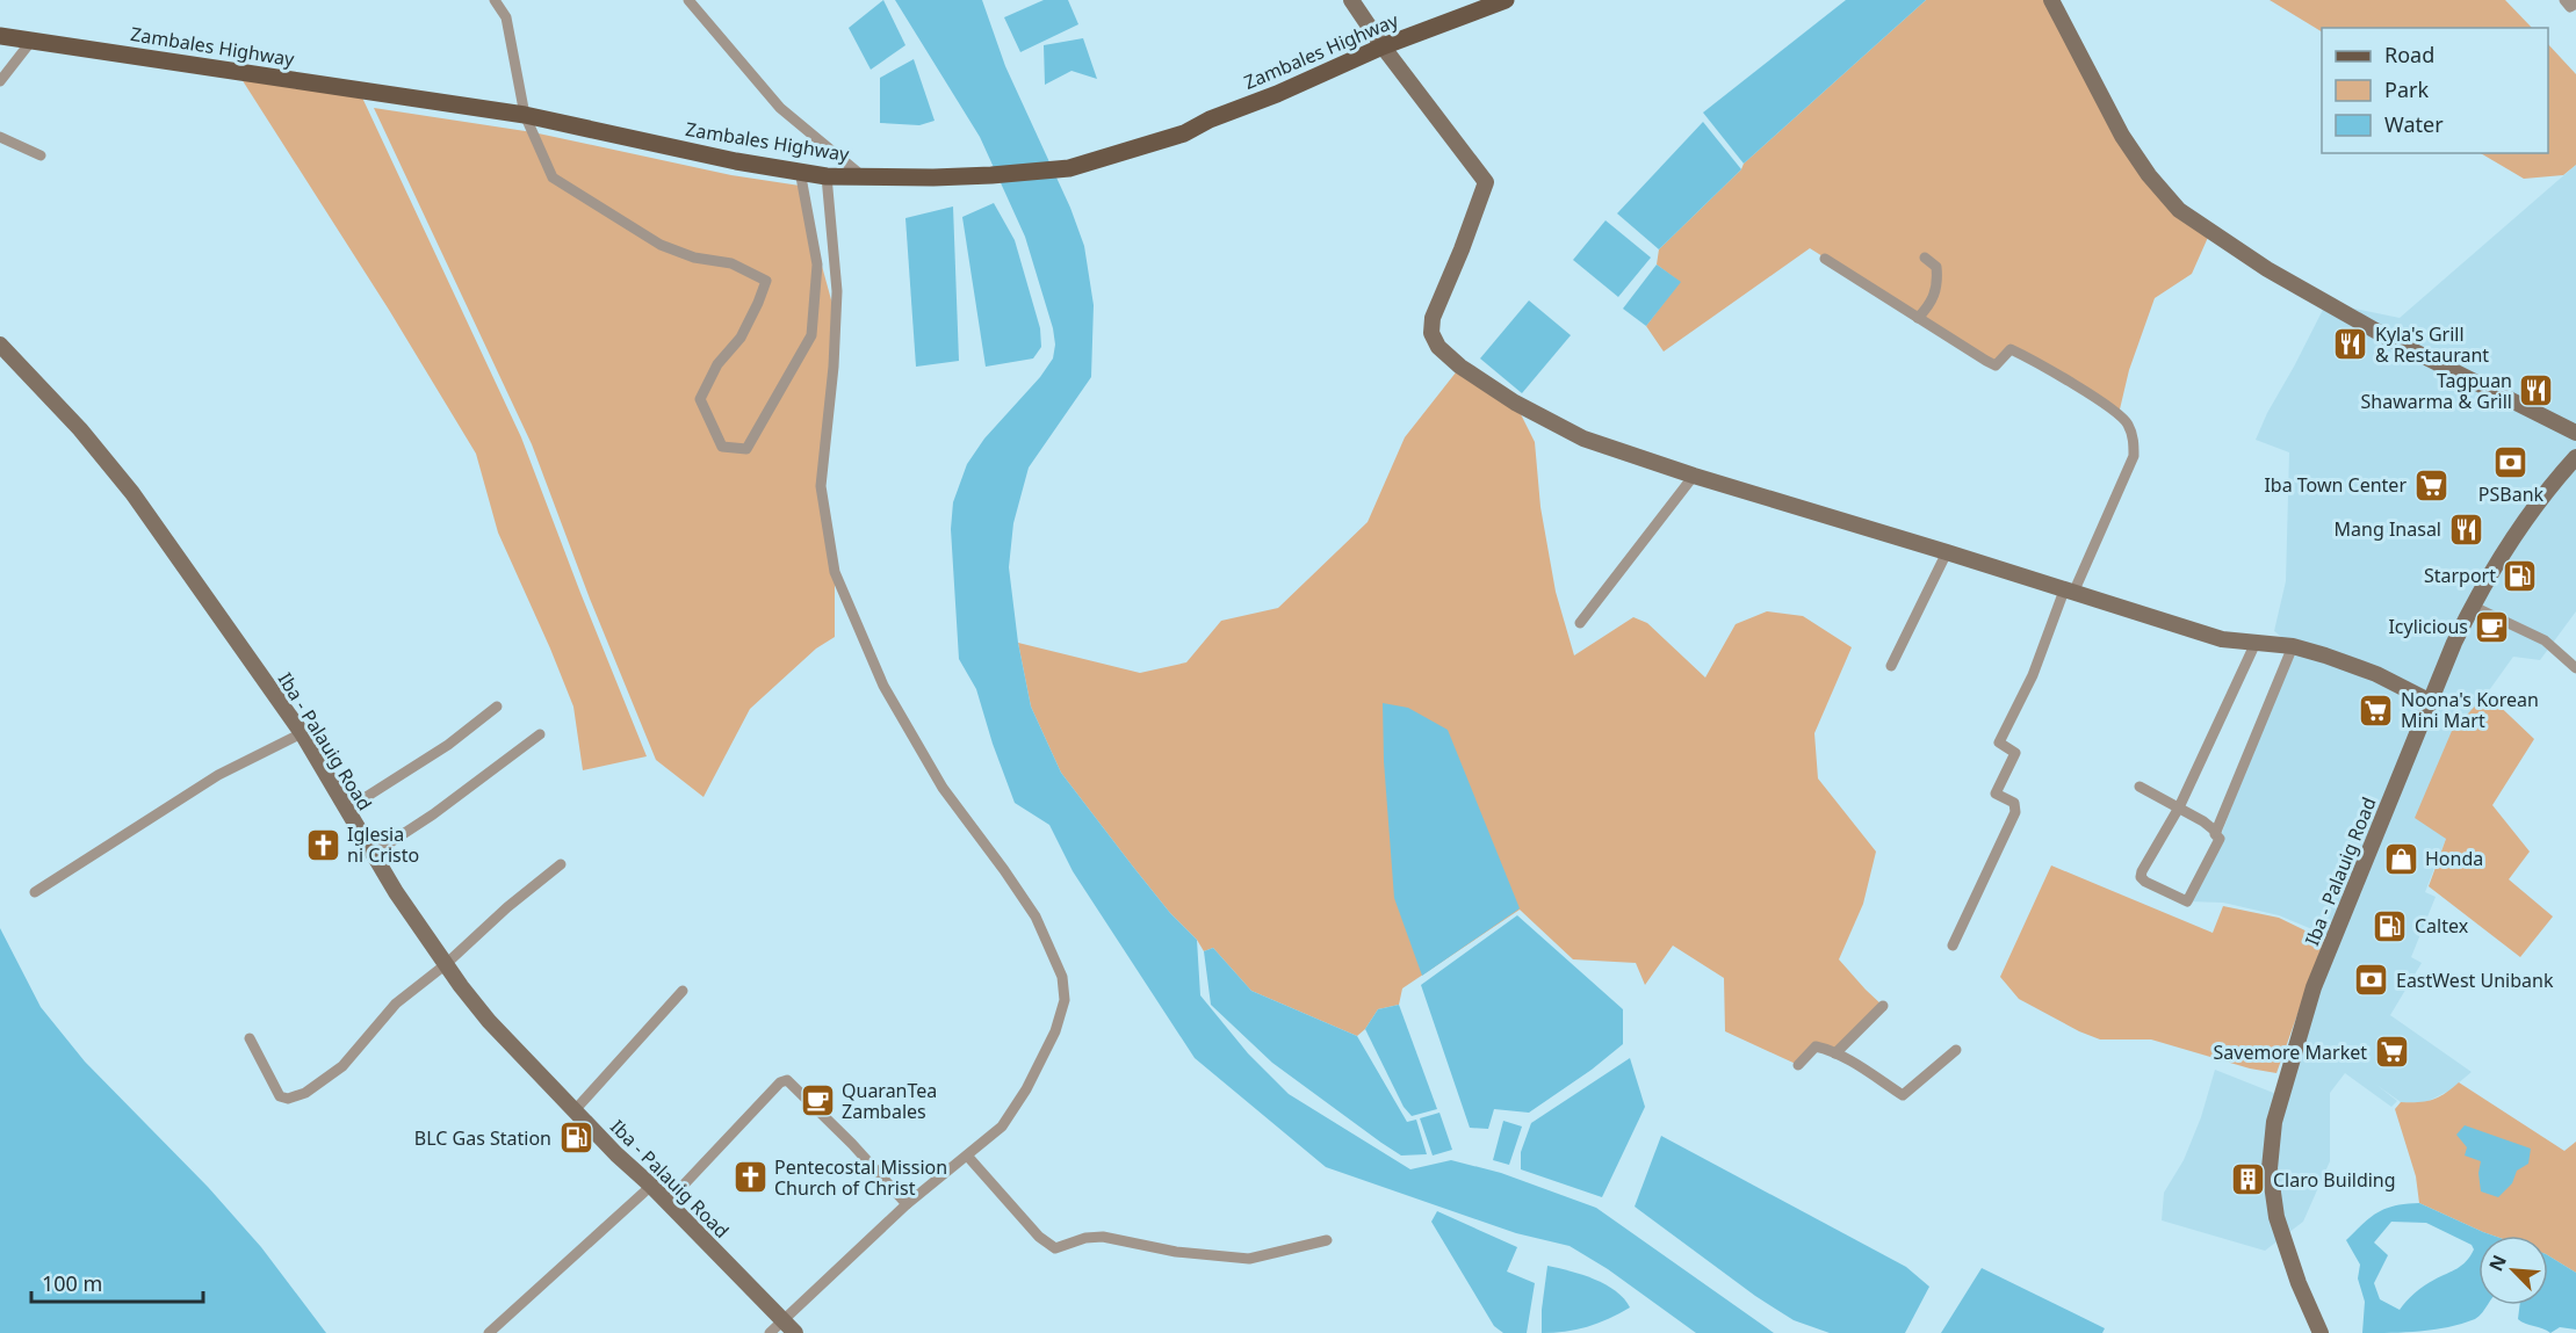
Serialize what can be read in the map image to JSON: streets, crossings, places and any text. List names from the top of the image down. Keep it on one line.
{"streets":{"main road":["Zambales Highway","Iba - Palauig Road"]},"places":{"restaurant":["Kyla's Grill & Restaurant","Tagpuan Shawarma & Grill","Mang Inasal"],"bank":["PSBank","EastWest Unibank"],"supermarket":["Iba Town Center","Noona's Korean Mini Mart","Savemore Market"],"fuel station":["Starport","Caltex","BLC Gas Station"],"cafe":["Icylicious","QuaranTea Zambales"],"church":["Iglesia ni Cristo","Pentecostal Mission Church of Christ"],"shop":["Honda"],"building":["Claro Building"]},"legend":["Road","Park","Water"],"scale_bar":"100 m","north":"top left"}
